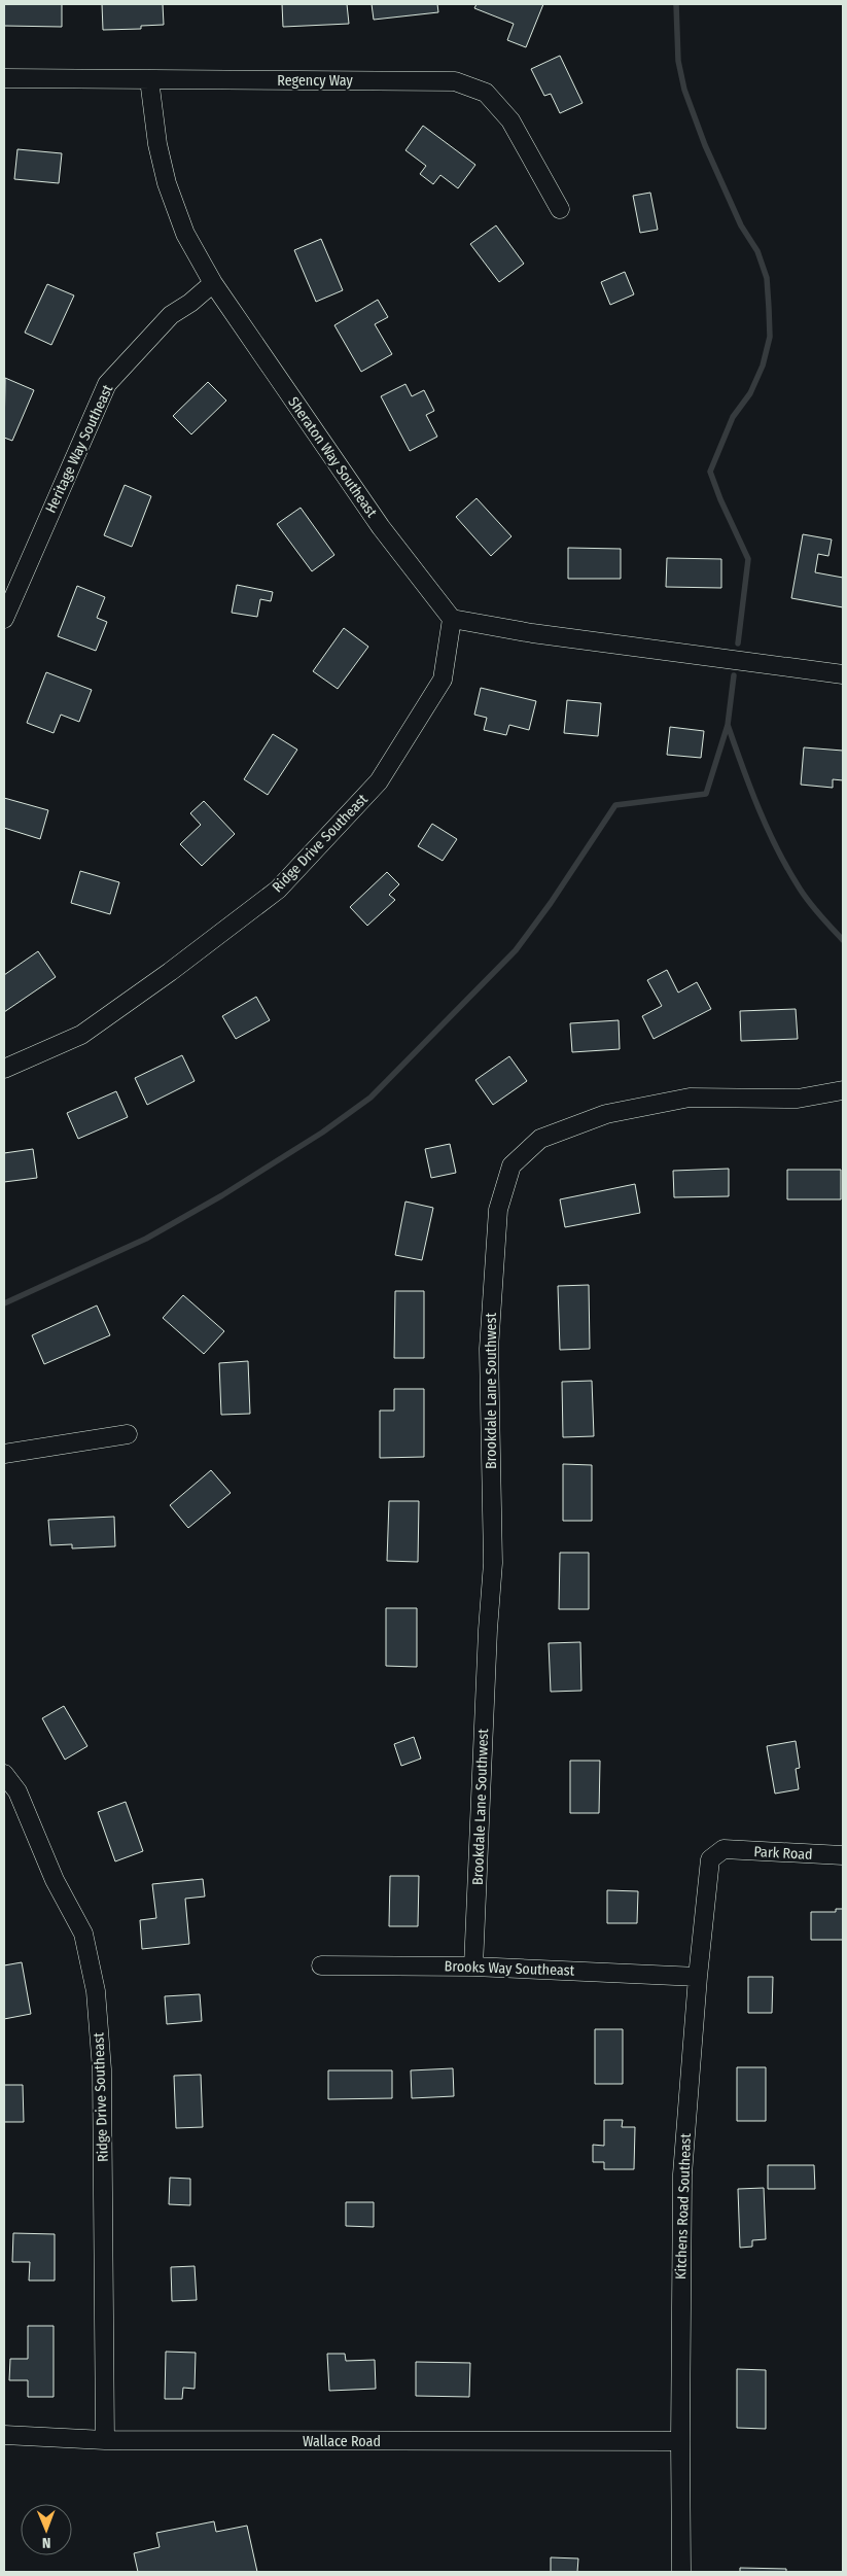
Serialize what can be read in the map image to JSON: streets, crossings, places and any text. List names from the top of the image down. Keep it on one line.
{"streets":{"street":["Regency Way","Heritage Way Southeast","Sheraton Way Southeast","Ridge Drive Southeast","Brookdale Lane Southwest","Park Road","Brooks Way Southeast","Kitchens Road Southeast","Wallace Road"]},"crossings":[["Regency Way","Sheraton Way Southeast"],["Heritage Way Southeast","Sheraton Way Southeast"],["Sheraton Way Southeast","Ridge Drive Southeast"],["Ridge Drive Southeast","Wallace Road"],["Brookdale Lane Southwest","Brooks Way Southeast"],["Park Road","Kitchens Road Southeast"],["Brooks Way Southeast","Kitchens Road Southeast"],["Kitchens Road Southeast","Wallace Road"]],"north":"bottom"}
